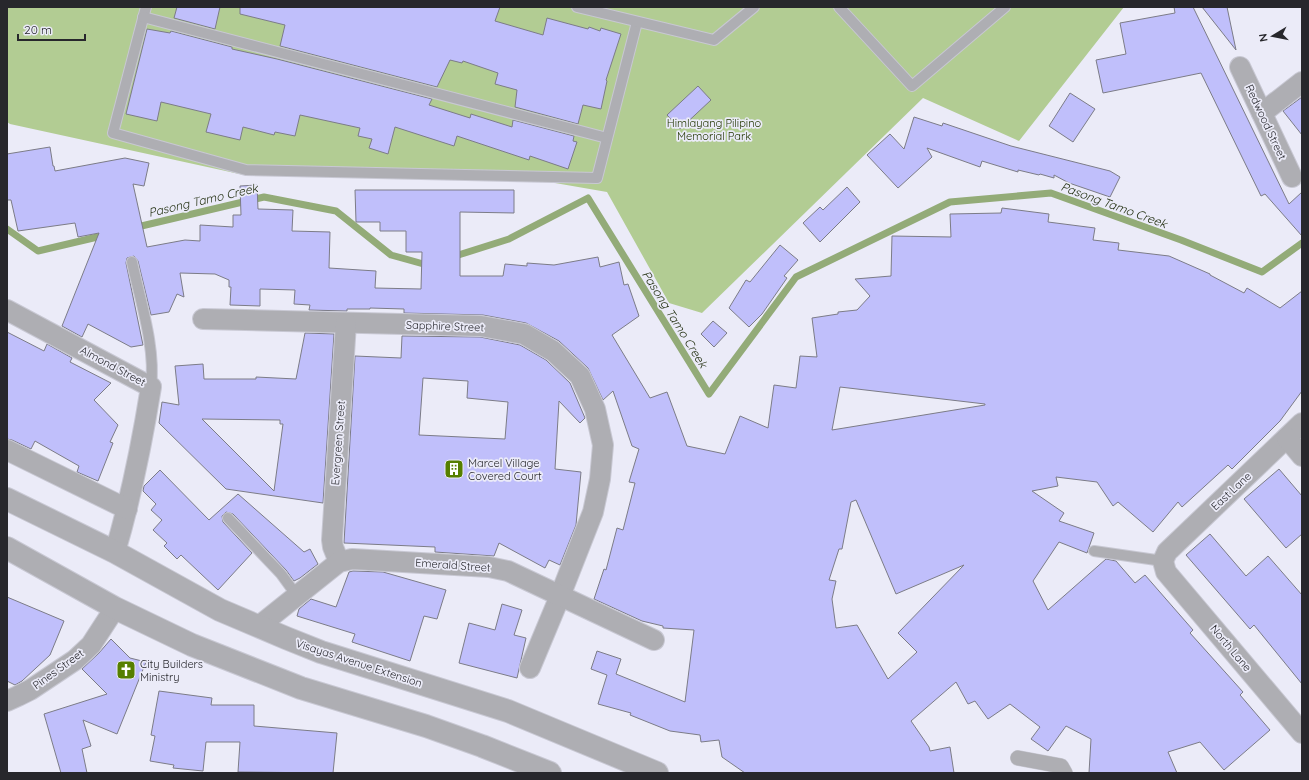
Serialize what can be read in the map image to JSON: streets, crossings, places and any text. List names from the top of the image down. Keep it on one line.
{"streets":{"street":["Redwood Street","Sapphire Street","Almond Street","Evergreen Street","East Lane","Emerald Street","North Lane","Visayas Avenue Extension","Pines Street"]},"crossings":[["Sapphire Street","Evergreen Street"],["Sapphire Street","Emerald Street"],["Almond Street","Visayas Avenue Extension"],["Evergreen Street","Emerald Street"],["East Lane","North Lane"]],"water":["Pasong Tamo Creek"],"parks":["Himlayang Pilipino Memorial Park"],"places":{"building":["Marcel Village Covered Court"],"church":["City Builders Ministry"]},"scale_bar":"20 m","north":"left"}
